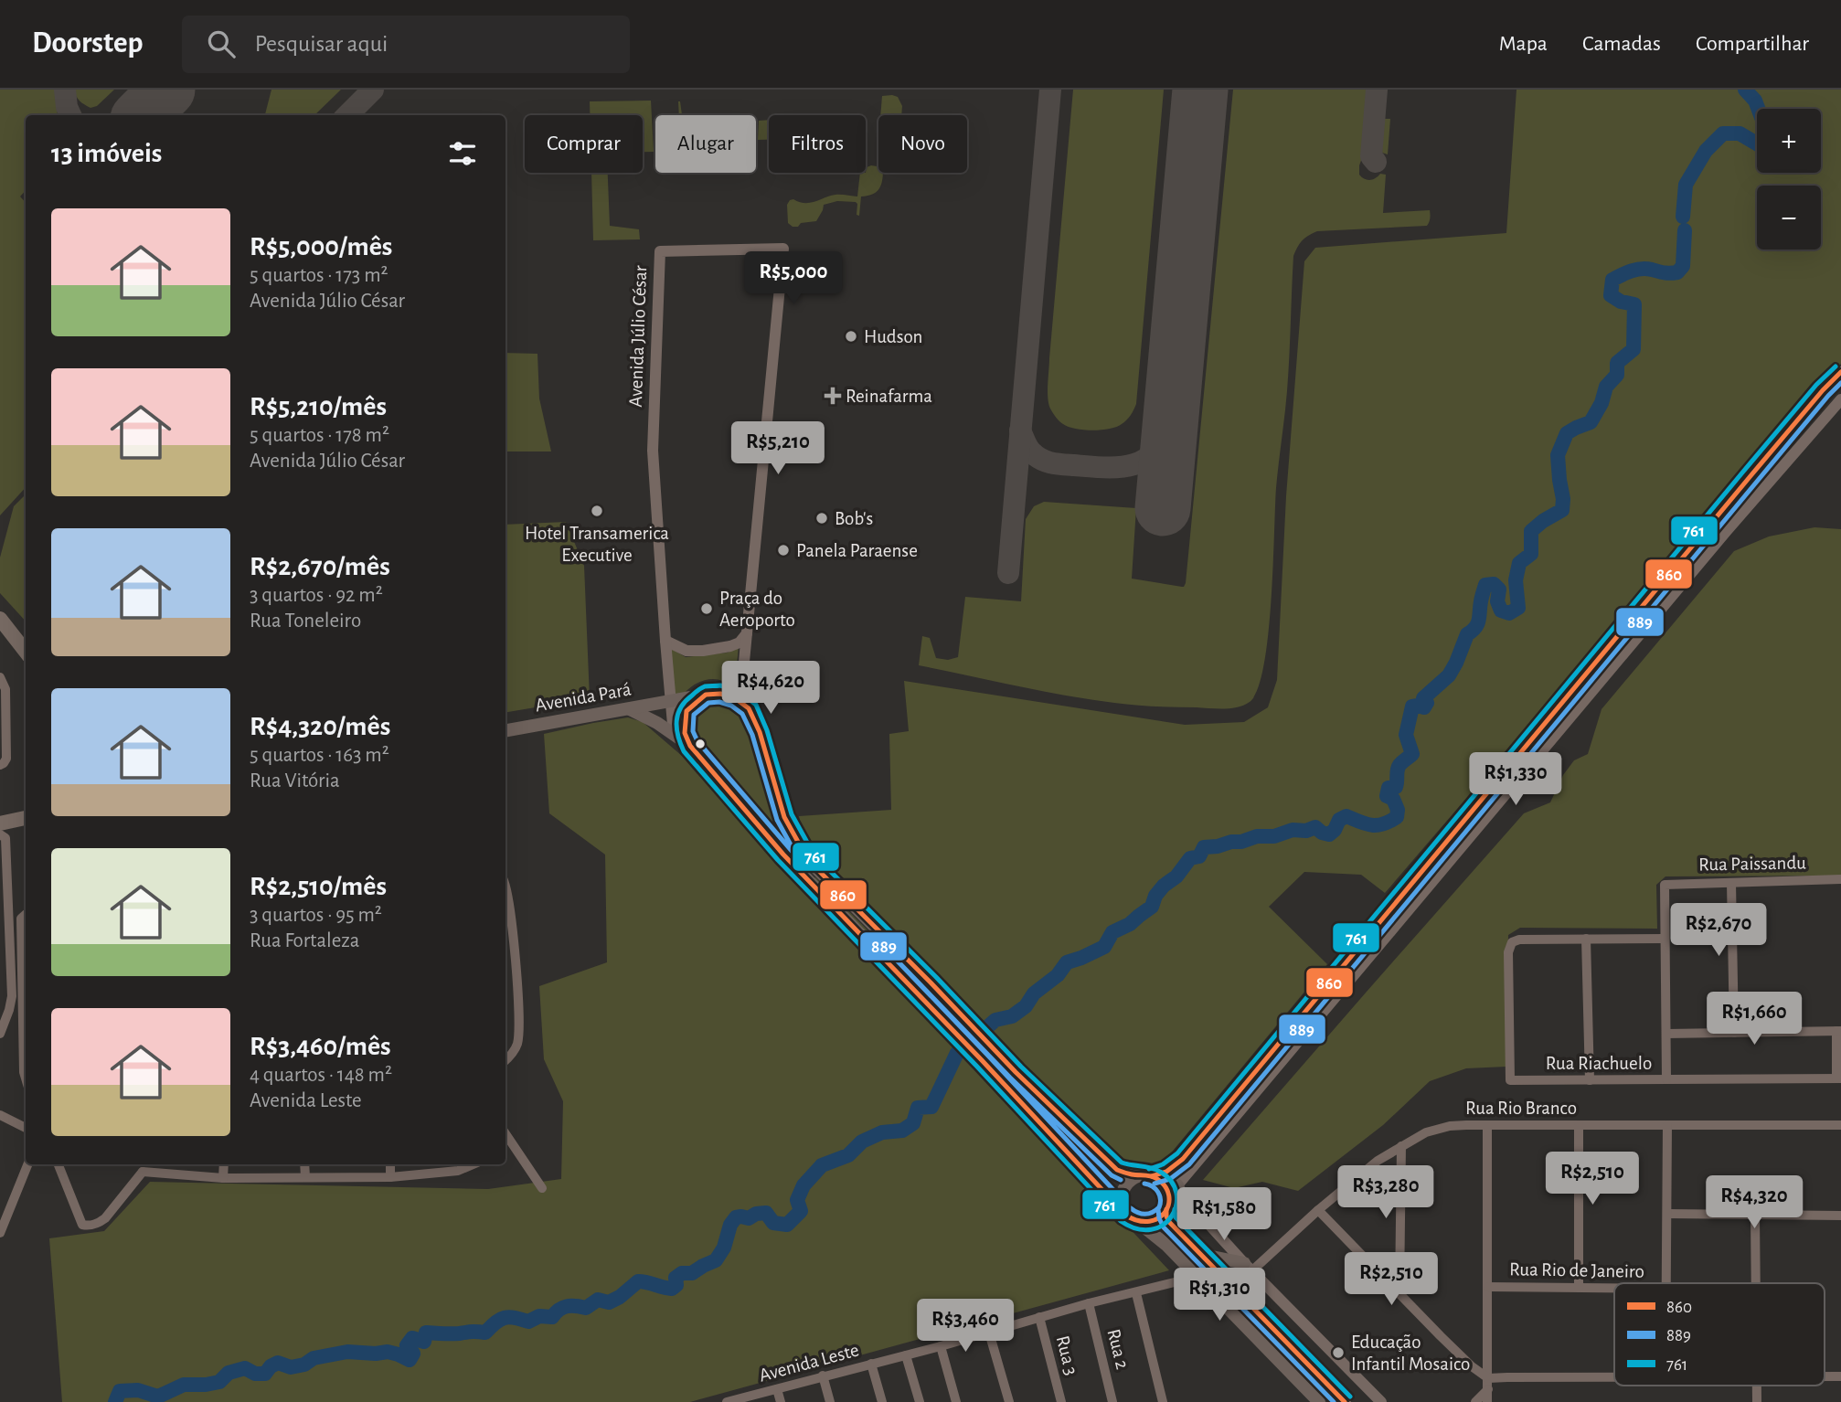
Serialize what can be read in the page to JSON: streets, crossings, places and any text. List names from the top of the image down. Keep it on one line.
{"streets":{"main road":["Avenida Júlio César","Avenida Pará"],"street":["Rua Paissandu","Rua Riachuelo","Rua Rio Branco","Rua Rio de Janeiro","Rua 2","Rua 3","Avenida Leste"]},"crossings":[["Avenida Júlio César","Avenida Pará"],["Rua 2","Avenida Leste"],["Rua 3","Avenida Leste"]],"places":{"other":["Hudson","Hotel Transamerica Executive","Bob's","Panela Paraense","Praça do Aeroporto","Educação Infantil Mosaico"],"health":["Reinafarma"]},"lines":["transit line 761","transit line 860","transit line 889"],"legend":["860","889","761"],"page":{"header":"Doorstep","search":"Pesquisar aqui","nav":["Mapa","Camadas","Compartilhar"],"map_buttons":["+","−"],"chip":["Comprar","Alugar","Filtros","Novo"],"heading":"13 imóveis","list":[{"name":"R$5,000/mês","note":"5 quartos · 173 m² · Avenida Júlio César"},{"name":"R$5,210/mês","note":"5 quartos · 178 m² · Avenida Júlio César"},{"name":"R$2,670/mês","note":"3 quartos · 92 m² · Rua Toneleiro"},{"name":"R$4,320/mês","note":"5 quartos · 163 m² · Rua Vitória"},{"name":"R$2,510/mês","note":"3 quartos · 95 m² · Rua Fortaleza"},{"name":"R$3,460/mês","note":"4 quartos · 148 m² · Avenida Leste"}],"price":["R$5,000","R$5,210","R$4,620","R$1,330","R$2,670","R$1,660","R$2,510","R$3,280","R$4,320","R$1,580","R$2,510","R$1,310","R$3,460"]}}
